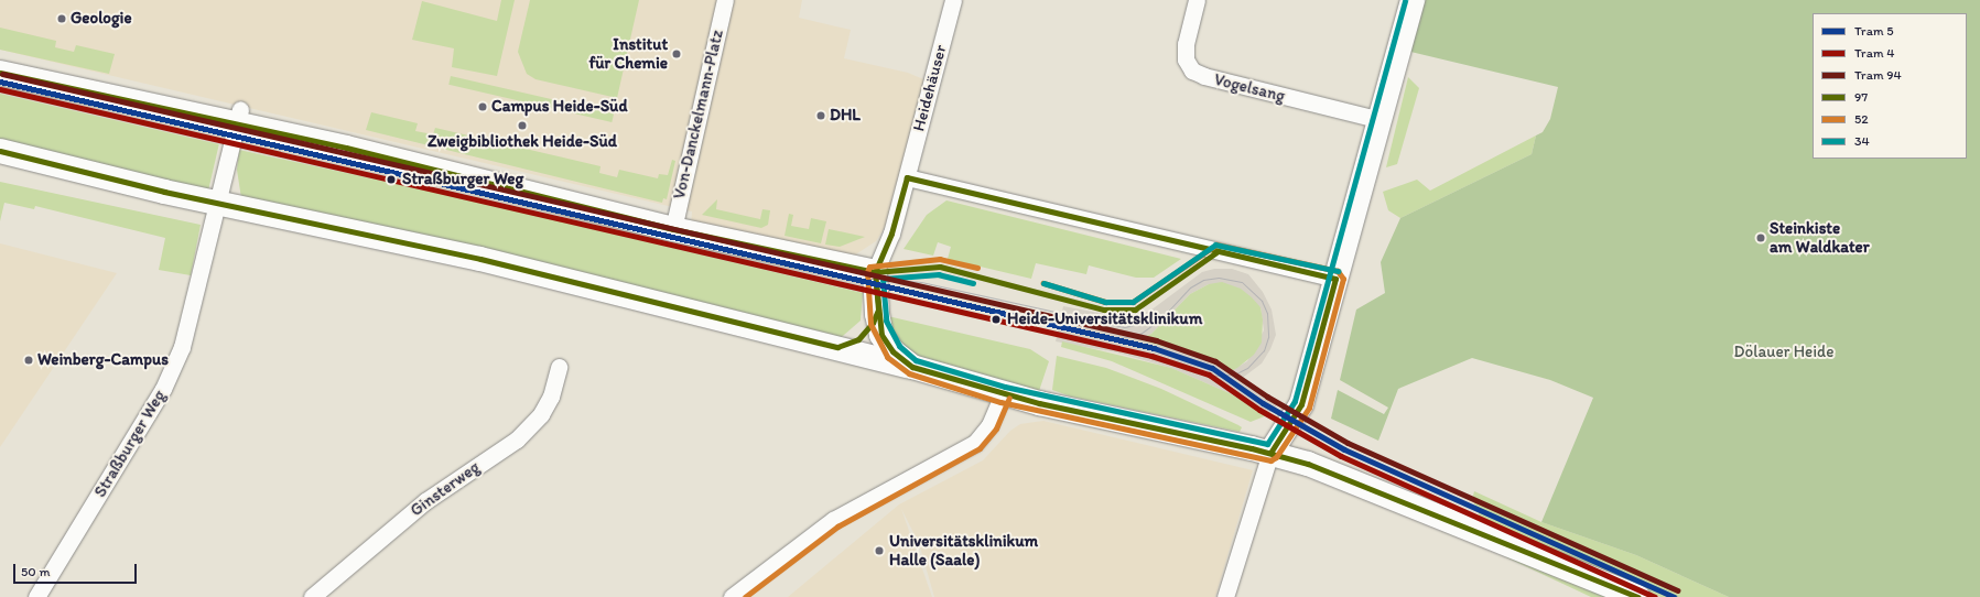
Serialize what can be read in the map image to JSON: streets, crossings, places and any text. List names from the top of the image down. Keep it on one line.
{"streets":{"street":["Heidehäuser","Vogelsang","Von-Danckelmann-Platz","Straßburger Weg","Ginsterweg"]},"parks":["Dölauer Heide"],"places":["Geologie","Institut für Chemie","Campus Heide-Süd","DHL","Zweigbibliothek Heide-Süd","Straßburger Weg","Steinkiste am Waldkater","Heide-Universitätsklinikum","Weinberg-Campus","Universitätsklinikum Halle (Saale)"],"lines":["transit line 34","transit line 97","tram line 94","tram line 5","tram line 4","transit line 52"],"legend":["Tram 5","Tram 4","Tram 94","97","52","34"],"scale_bar":"50 m"}
